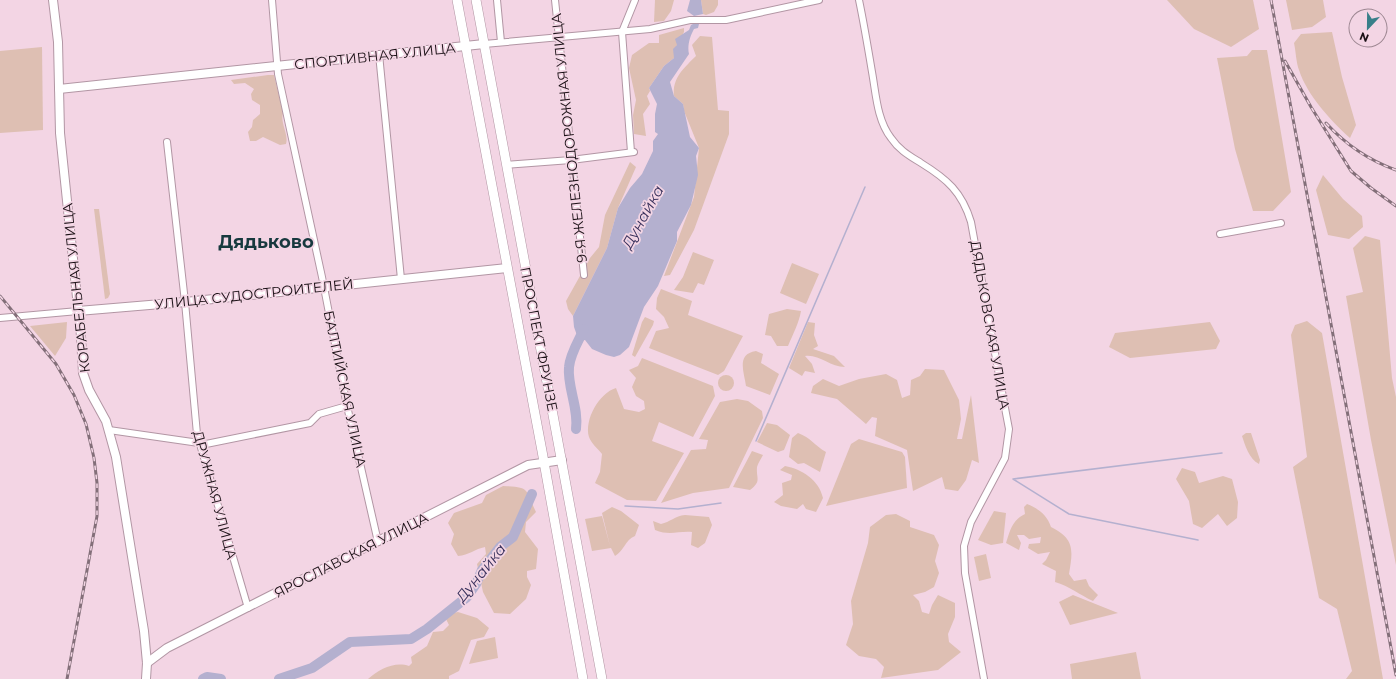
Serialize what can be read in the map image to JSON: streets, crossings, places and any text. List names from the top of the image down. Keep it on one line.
{"streets":{"main road":["ПРОСПЕКТ ФРУНЗЕ"],"street":["СПОРТИВНАЯ УЛИЦА","9-Я ЖЕЛЕЗНОДОРОЖНАЯ УЛИЦА","КОРАБЕЛЬНАЯ УЛИЦА","УЛИЦА СУДОСТРОИТЕЛЕЙ","ДЯДЬКОВСКАЯ УЛИЦА","БАЛТИЙСКАЯ УЛИЦА","ДРУЖНАЯ УЛИЦА","ЯРОСЛАВСКАЯ УЛИЦА"]},"crossings":[["СПОРТИВНАЯ УЛИЦА","9-Я ЖЕЛЕЗНОДОРОЖНАЯ УЛИЦА"],["СПОРТИВНАЯ УЛИЦА","КОРАБЕЛЬНАЯ УЛИЦА"],["СПОРТИВНАЯ УЛИЦА","ПРОСПЕКТ ФРУНЗЕ"],["СПОРТИВНАЯ УЛИЦА","БАЛТИЙСКАЯ УЛИЦА"],["КОРАБЕЛЬНАЯ УЛИЦА","УЛИЦА СУДОСТРОИТЕЛЕЙ"],["КОРАБЕЛЬНАЯ УЛИЦА","ЯРОСЛАВСКАЯ УЛИЦА"],["УЛИЦА СУДОСТРОИТЕЛЕЙ","ПРОСПЕКТ ФРУНЗЕ"],["УЛИЦА СУДОСТРОИТЕЛЕЙ","БАЛТИЙСКАЯ УЛИЦА"],["УЛИЦА СУДОСТРОИТЕЛЕЙ","ДРУЖНАЯ УЛИЦА"],["ПРОСПЕКТ ФРУНЗЕ","ЯРОСЛАВСКАЯ УЛИЦА"],["БАЛТИЙСКАЯ УЛИЦА","ЯРОСЛАВСКАЯ УЛИЦА"],["ДРУЖНАЯ УЛИЦА","ЯРОСЛАВСКАЯ УЛИЦА"]],"districts":["Дядьково"],"water":["Дунайка"],"north":"bottom"}
